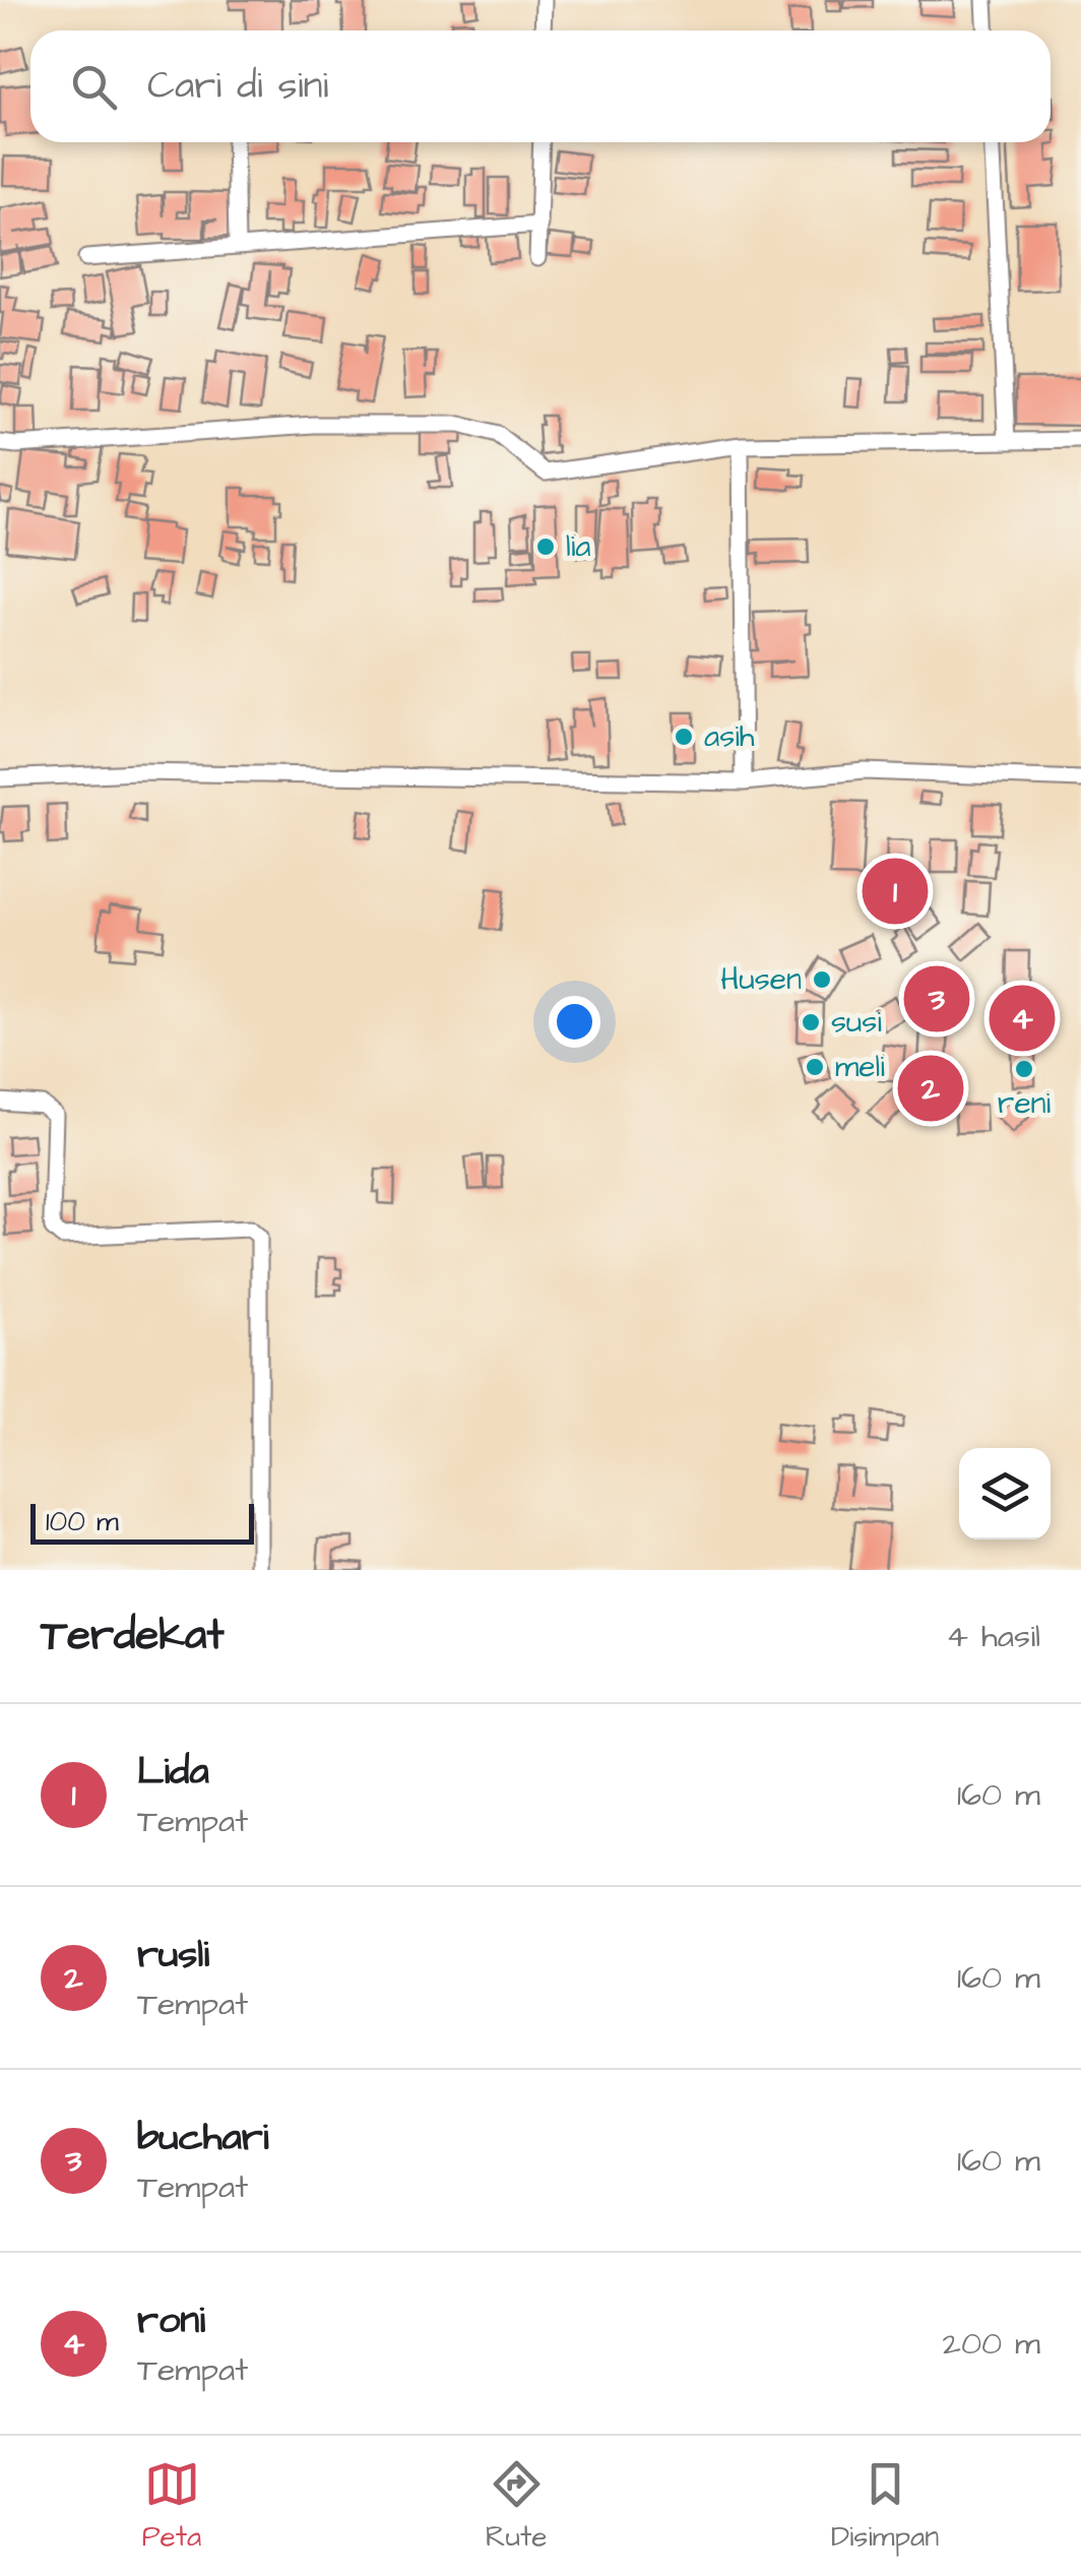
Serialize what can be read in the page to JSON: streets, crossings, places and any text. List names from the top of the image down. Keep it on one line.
{"places":["lia","asih","Husen","susi","meli","reni"],"scale_bar":"100 m","page":{"search":"Cari di sini","pins":["1","3","4","2"],"scale":"100 m","heading":["Terdekat","4 hasil"],"list":[{"mark":"1","name":"Lida","note":"Tempat","value":"160 m"},{"mark":"2","name":"rusli","note":"Tempat","value":"160 m"},{"mark":"3","name":"buchari","note":"Tempat","value":"160 m"},{"mark":"4","name":"roni","note":"Tempat","value":"200 m"}],"nav":["Peta","Rute","Disimpan"]}}
